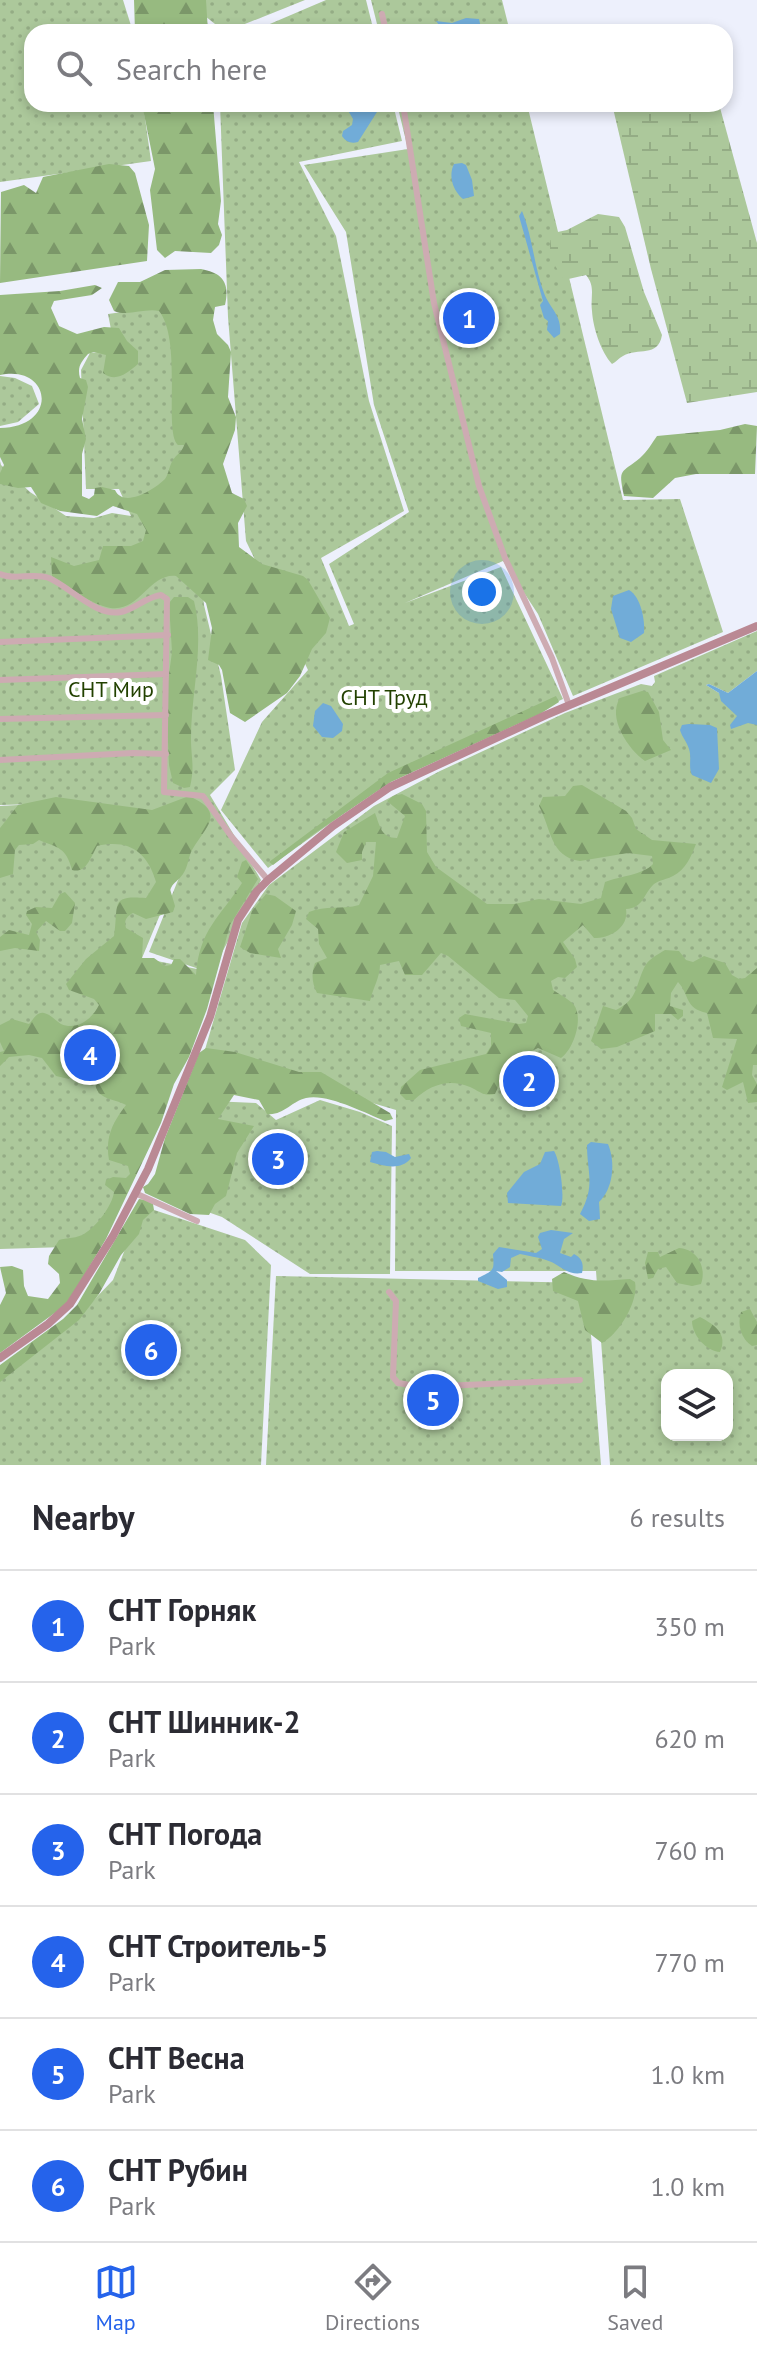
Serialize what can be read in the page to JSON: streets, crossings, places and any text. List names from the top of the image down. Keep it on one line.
{"parks":["СНТ Мир","СНТ Труд"],"page":{"search":"Search here","pins":["1","4","2","3","6","5"],"heading":["Nearby","6 results"],"list":[{"mark":"1","name":"СНТ Горняк","note":"Park","value":"350 m"},{"mark":"2","name":"СНТ Шинник-2","note":"Park","value":"620 m"},{"mark":"3","name":"СНТ Погода","note":"Park","value":"760 m"},{"mark":"4","name":"СНТ Строитель-5","note":"Park","value":"770 m"},{"mark":"5","name":"СНТ Весна","note":"Park","value":"1.0 km"},{"mark":"6","name":"СНТ Рубин","note":"Park","value":"1.0 km"}],"nav":["Map","Directions","Saved"]}}
